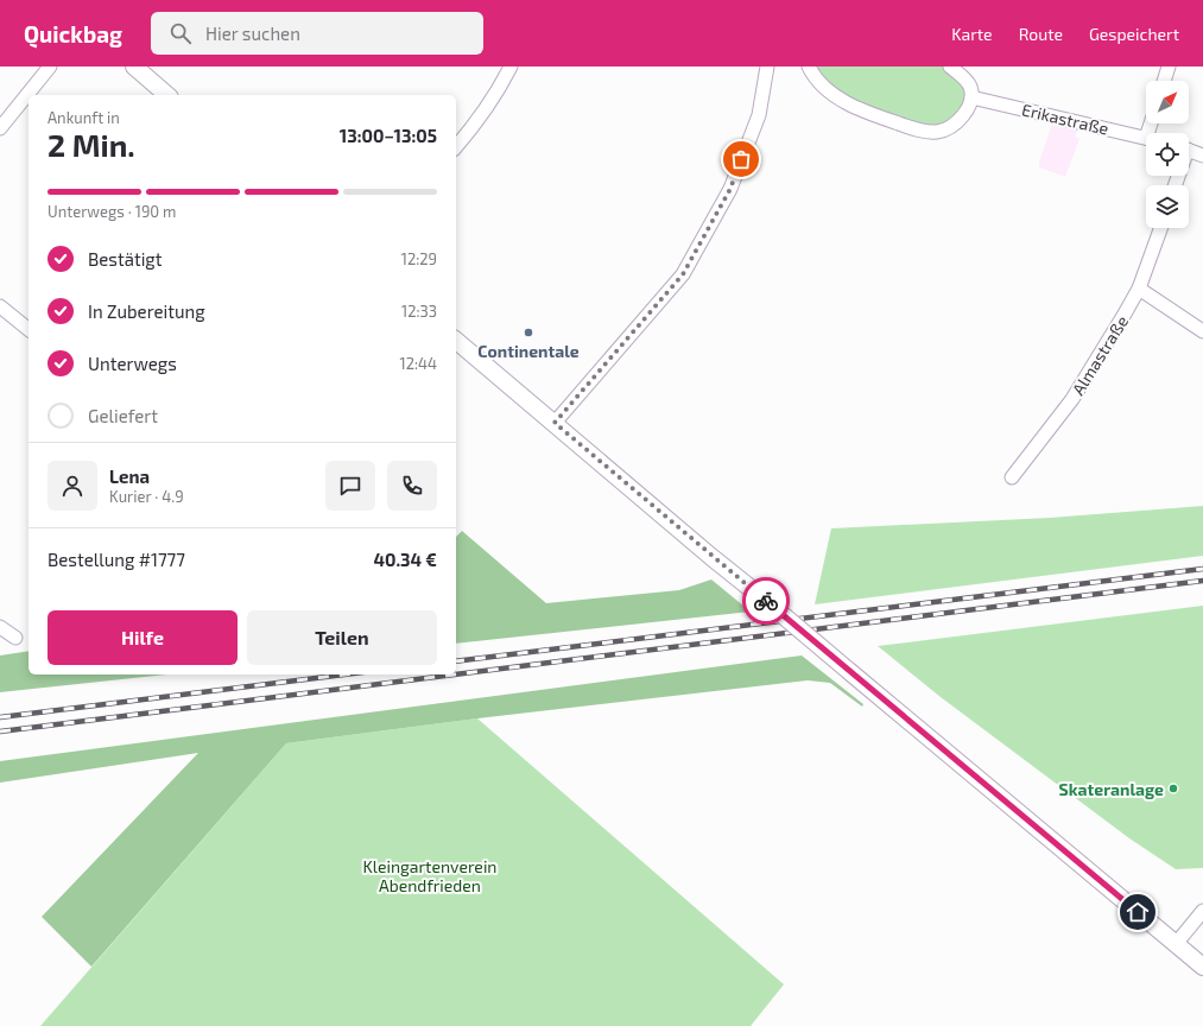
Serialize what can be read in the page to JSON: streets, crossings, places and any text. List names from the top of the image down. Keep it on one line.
{"streets":{"street":["Erikastraße","Almastraße"]},"parks":["Kleingartenverein Abendfrieden"],"places":["Continentale","Skateranlage"],"north":"top right","page":{"header":"Quickbag","search":"Hier suchen","nav":["Karte","Route","Gespeichert"],"heading":["2 Min.","Ankunft in","13:00–13:05"],"panel":["Lena","Kurier · 4.9","Bestellung #1777","40.34 €"],"bar":"Unterwegs · 190 m","list":[["Bestätigt","12:29"],["In Zubereitung","12:33"],["Unterwegs","12:44"],"Geliefert"],"buttons":["Hilfe","Teilen"]}}
